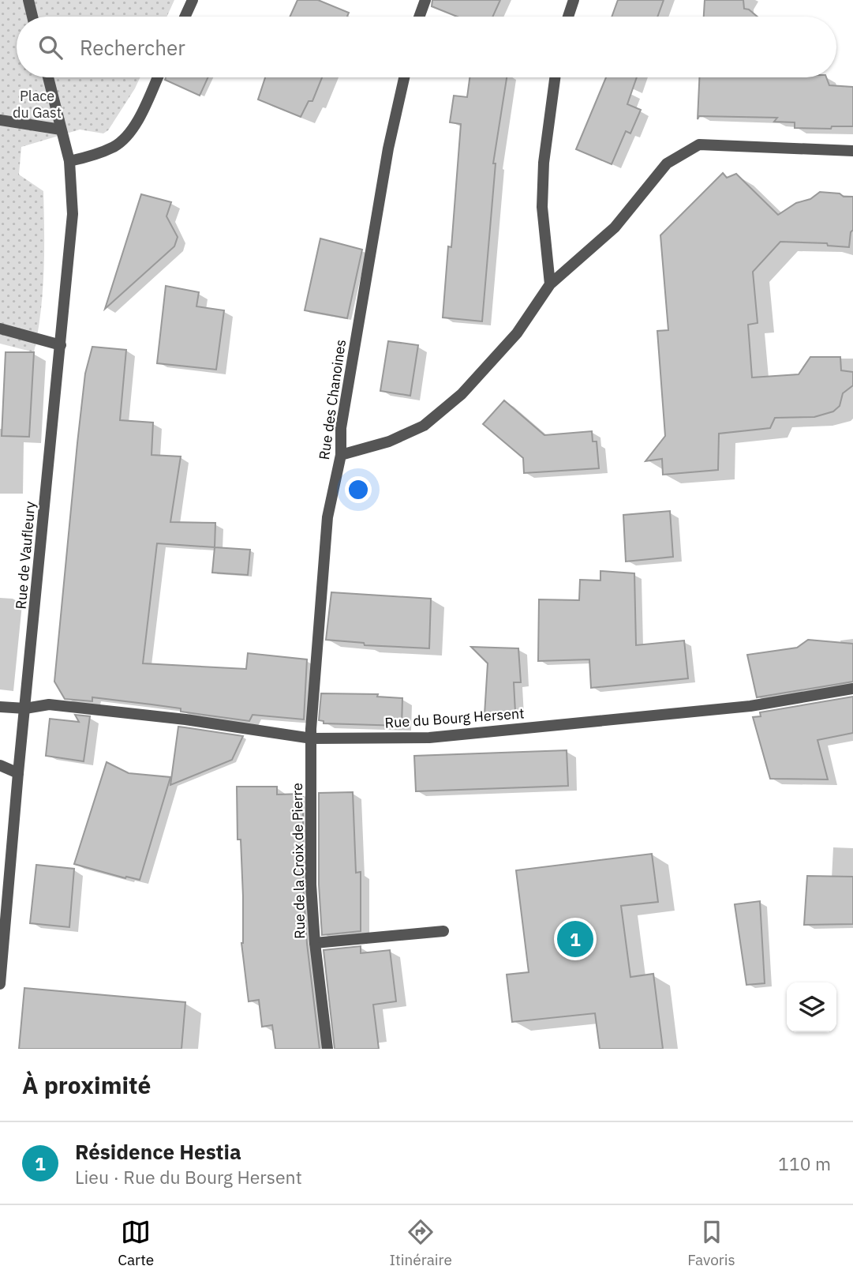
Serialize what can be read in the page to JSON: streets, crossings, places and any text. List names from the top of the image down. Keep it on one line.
{"streets":{"street":["Rue des Chanoines","Rue de Vaufleury","Rue du Bourg Hersent","Rue de la Croix de Pierre"]},"crossings":[["Rue des Chanoines","Rue du Bourg Hersent"],["Rue des Chanoines","Rue de la Croix de Pierre"],["Rue de Vaufleury","Rue du Bourg Hersent"],["Rue du Bourg Hersent","Rue de la Croix de Pierre"]],"parks":["Place du Gast"],"page":{"search":"Rechercher","pins":"1","heading":"À proximité","list":[{"mark":"1","name":"Résidence Hestia","note":"Lieu · Rue du Bourg Hersent","value":"110 m"}],"nav":["Carte","Itinéraire","Favoris"]}}
